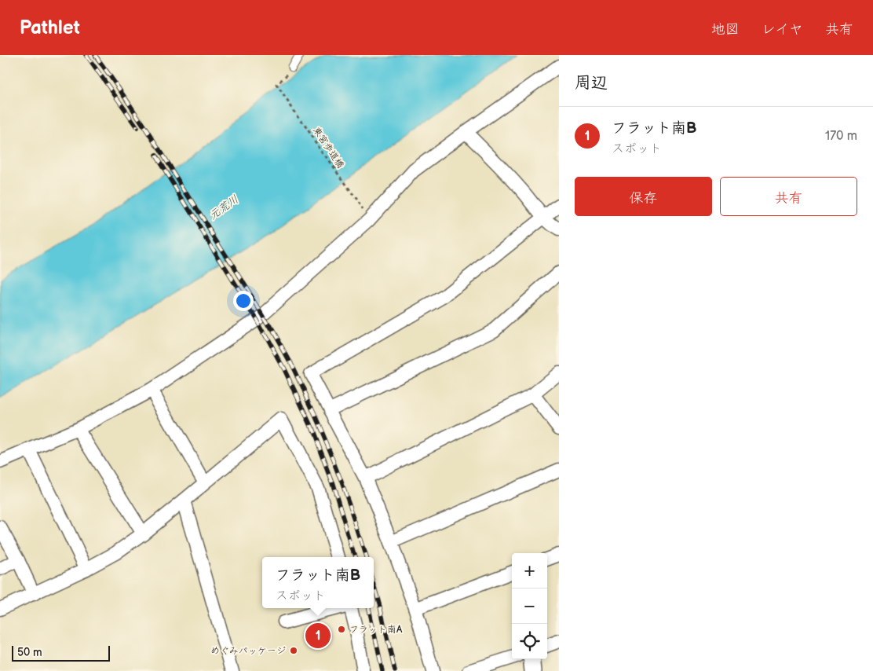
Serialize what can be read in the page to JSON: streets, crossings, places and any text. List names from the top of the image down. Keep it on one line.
{"streets":{"path":["東宮歩道橋"]},"water":["元荒川"],"places":["フラット南A","めぐみパッケージ"],"scale_bar":"50 m","page":{"header":"Pathlet","nav":["地図","レイヤ","共有"],"heading":"周辺","list":[{"mark":"1","name":"フラット南B","note":"スポット","value":"170 m"}],"buttons":["保存","共有"],"map_buttons":["+","−"],"popup":["フラット南B","スポット"],"pins":"1","scale":"50 m"}}
